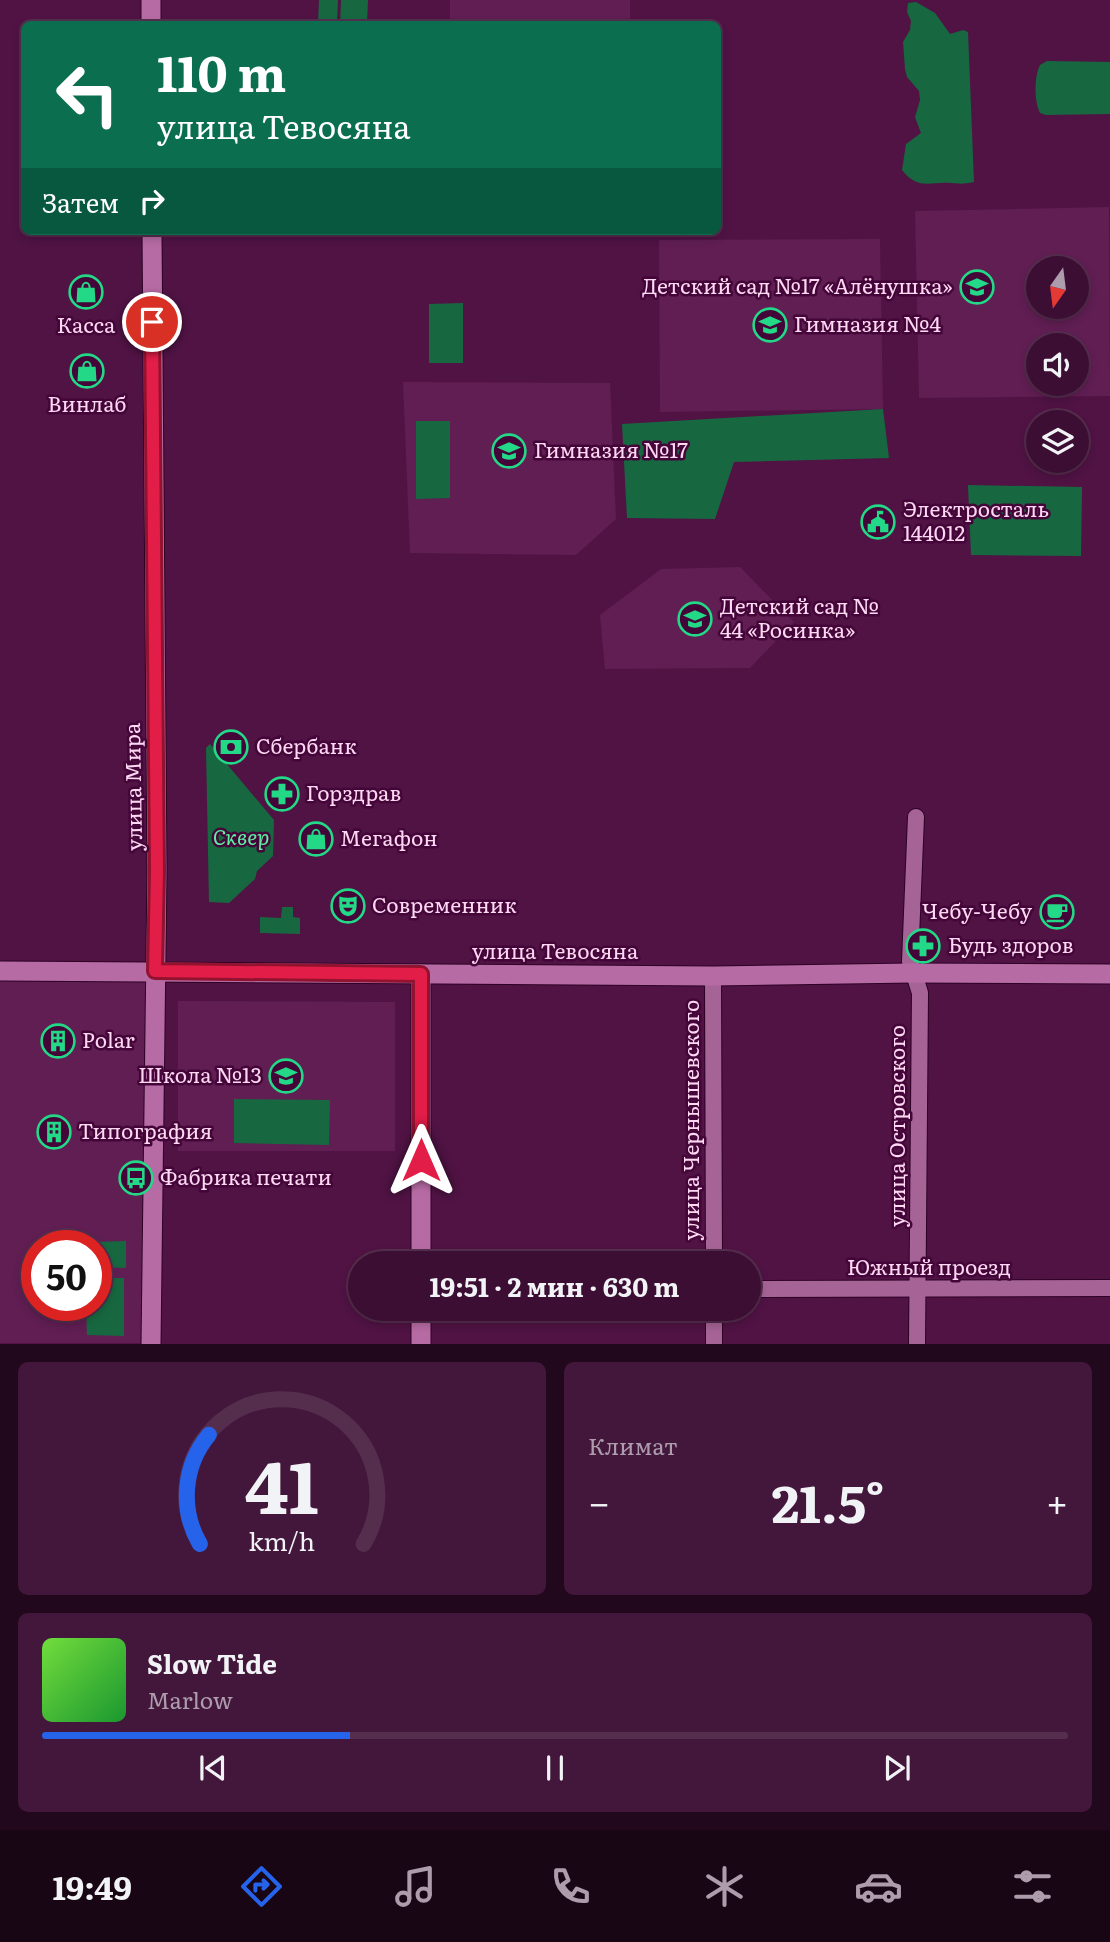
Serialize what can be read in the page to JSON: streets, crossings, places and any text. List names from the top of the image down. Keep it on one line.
{"streets":{"main road":["улица Мира","улица Тевосяна"],"street":["улица Чернышевского","улица Островского","Южный проезд"]},"crossings":[["улица Мира","улица Тевосяна"],["улица Тевосяна","улица Чернышевского"],["улица Тевосяна","улица Островского"],["улица Островского","Южный проезд"]],"parks":["Сквер"],"places":{"school or university":["Детский сад №17 «Алёнушка»","Гимназия №4","Гимназия №17","Детский сад № 44 «Росинка»","Школа №13"],"shop":["Касса","Винлаб","Мегафон"],"public building":["Электросталь 144012"],"bank":["Сбербанк"],"pharmacy":["Горздрав","Будь здоров"],"theatre":["Современник"],"cafe":["Чебу-Чебу"],"building":["Polar","Типография"],"bus stop":["Фабрика печати"]},"north":"bottom","page":{"turn":["110 m","улица Тевосяна"],"then":"Затем","limit":"50","trip":"19:51 · 2 мин · 630 m","tile":"Климат","heat":["−","21.5°","+"],"song":["Slow Tide","Marlow"],"tabs":"19:49","gauge":["41","km/h"]}}
